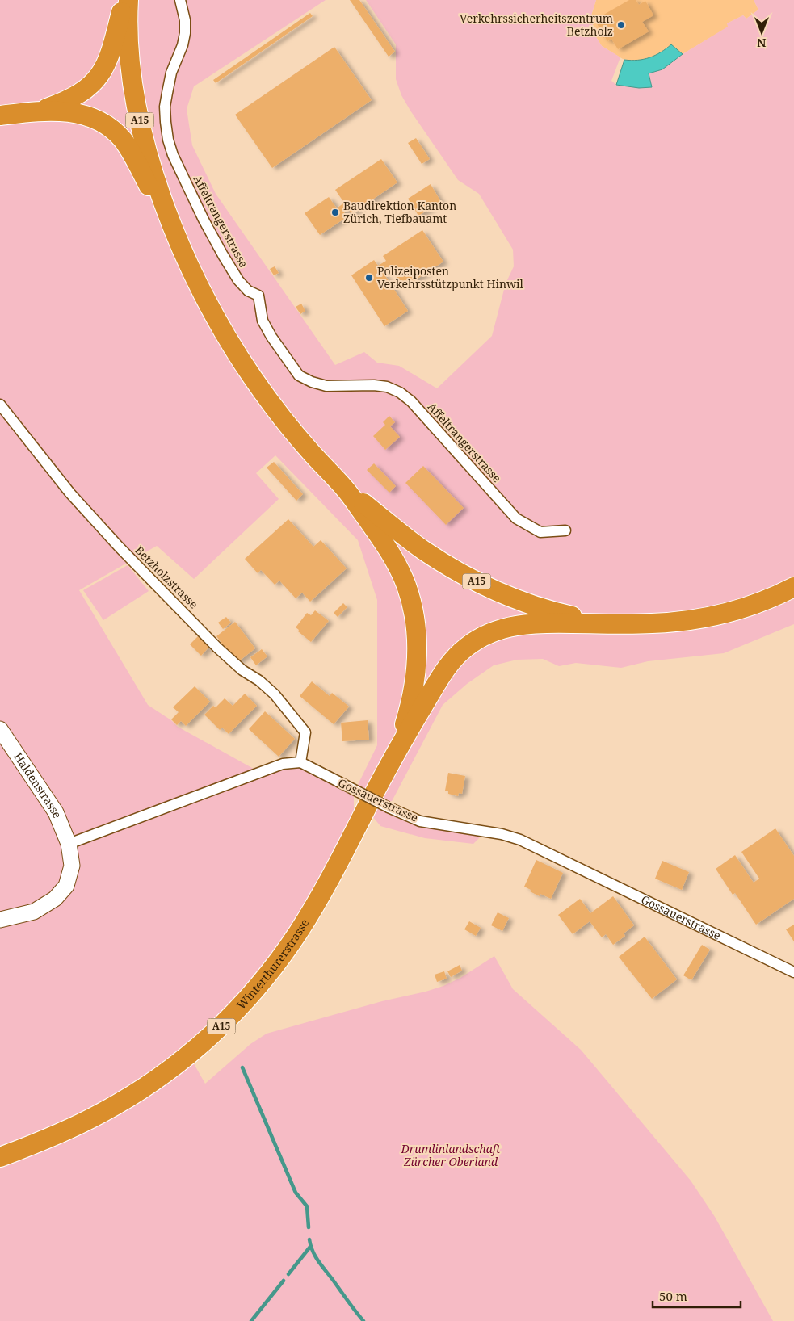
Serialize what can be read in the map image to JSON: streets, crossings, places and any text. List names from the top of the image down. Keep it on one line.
{"streets":{"highway":["A15","Winterthurerstrasse"],"street":["Affeltrangerstrasse","Betzholzstrasse","Haldenstrasse","Gossauerstrasse"]},"crossings":[["A15","Winterthurerstrasse"],["Betzholzstrasse","Gossauerstrasse"]],"parks":["Drumlinlandschaft Zürcher Oberland"],"places":["Verkehrssicherheitszentrum Betzholz","Baudirektion Kanton Zürich, Tiefbauamt","Polizeiposten Verkehrsstützpunkt Hinwil"],"scale_bar":"50 m","north":"bottom"}
